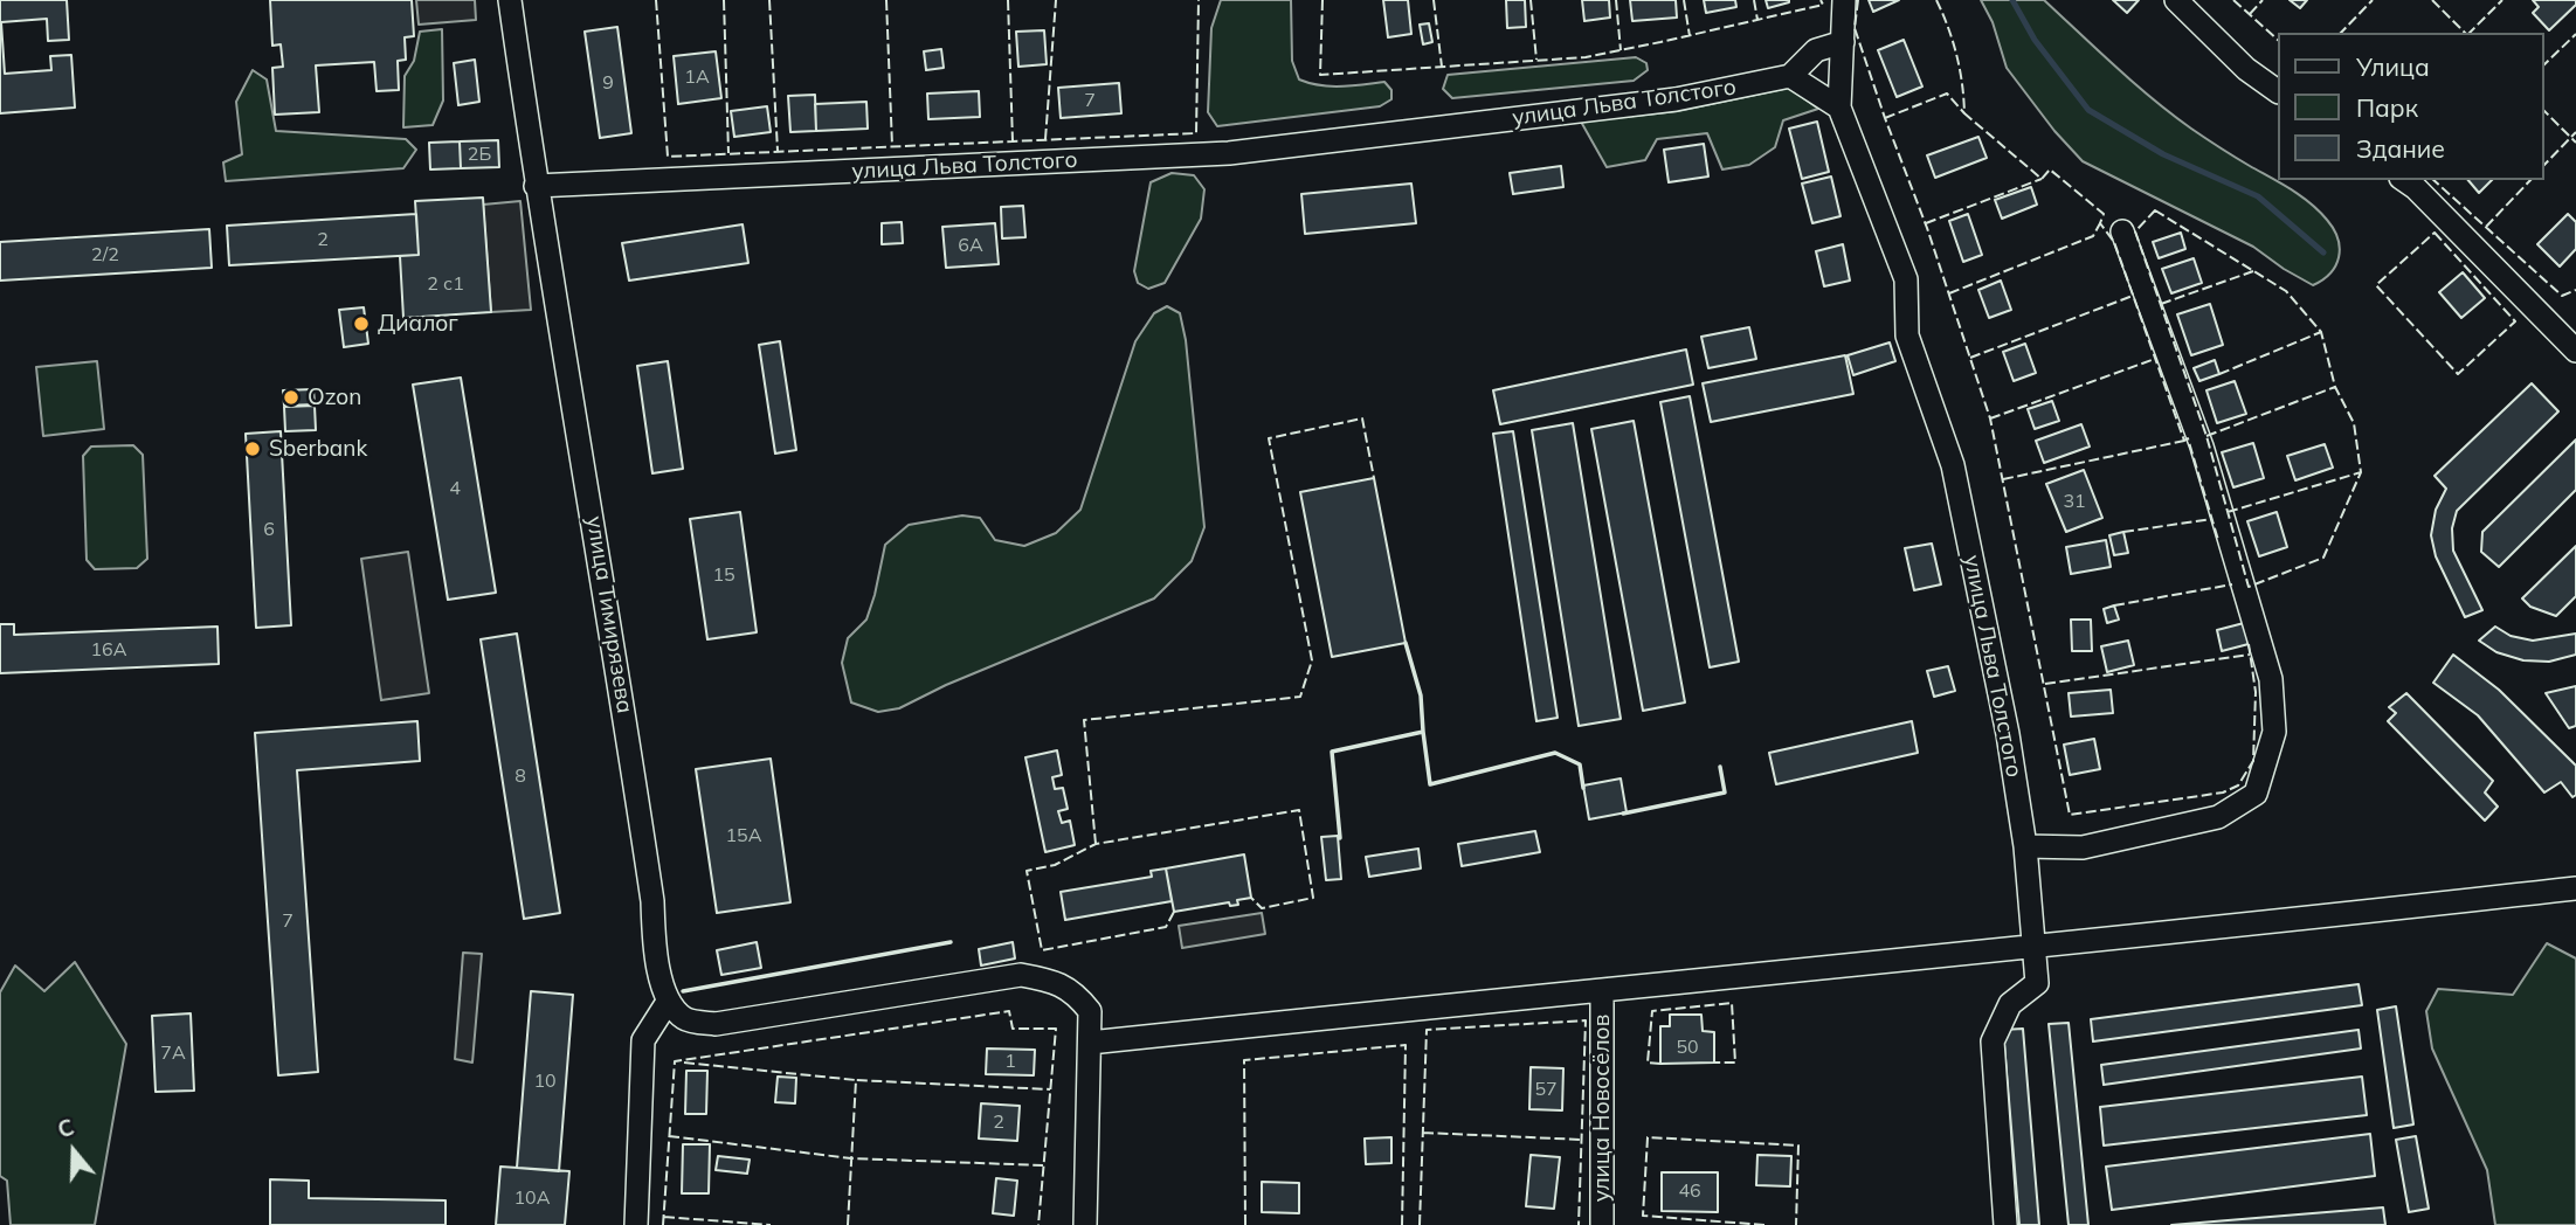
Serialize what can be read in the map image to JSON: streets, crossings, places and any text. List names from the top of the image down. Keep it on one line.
{"streets":{"street":["улица Льва Толстого","улица Тимирязева","улица Новосёлов"]},"crossings":[["улица Льва Толстого","улица Тимирязева"]],"places":["Диалог","Ozon","Sberbank"],"house_numbers":["1А","9","7","2Б","2","6А","2/2","2 с1","4","31","6","15","16А","8","15А","7","50","7А","1","10","57","2","46","10А"],"legend":["Улица","Парк","Здание"],"north":"top"}
